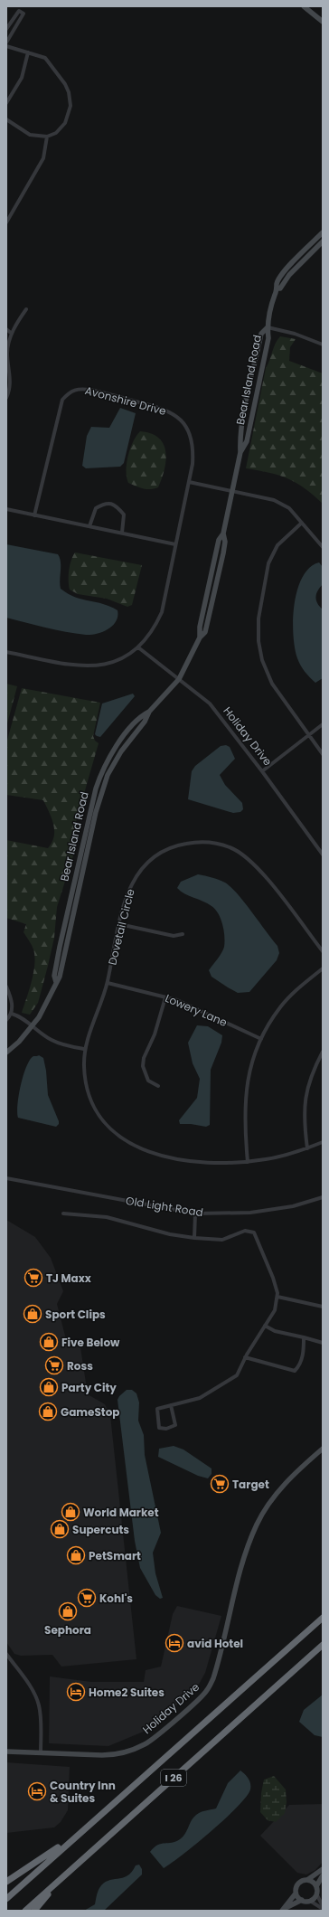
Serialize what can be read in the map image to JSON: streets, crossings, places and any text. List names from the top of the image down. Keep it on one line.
{"streets":{"highway":["I 26"],"street":["Bear Island Road","Avonshire Drive","Holiday Drive","Dovetail Circle","Lowery Lane","Old Light Road"]},"crossings":[["Bear Island Road","Holiday Drive"],["Avonshire Drive","Holiday Drive"],["Dovetail Circle","Lowery Lane"]],"places":{"supermarket":["TJ Maxx","Ross","Target","Kohl's"],"shop":["Sport Clips","Five Below","Party City","GameStop","World Market","Supercuts","PetSmart","Sephora"],"hotel":["avid Hotel","Home2 Suites","Country Inn & Suites"]}}
